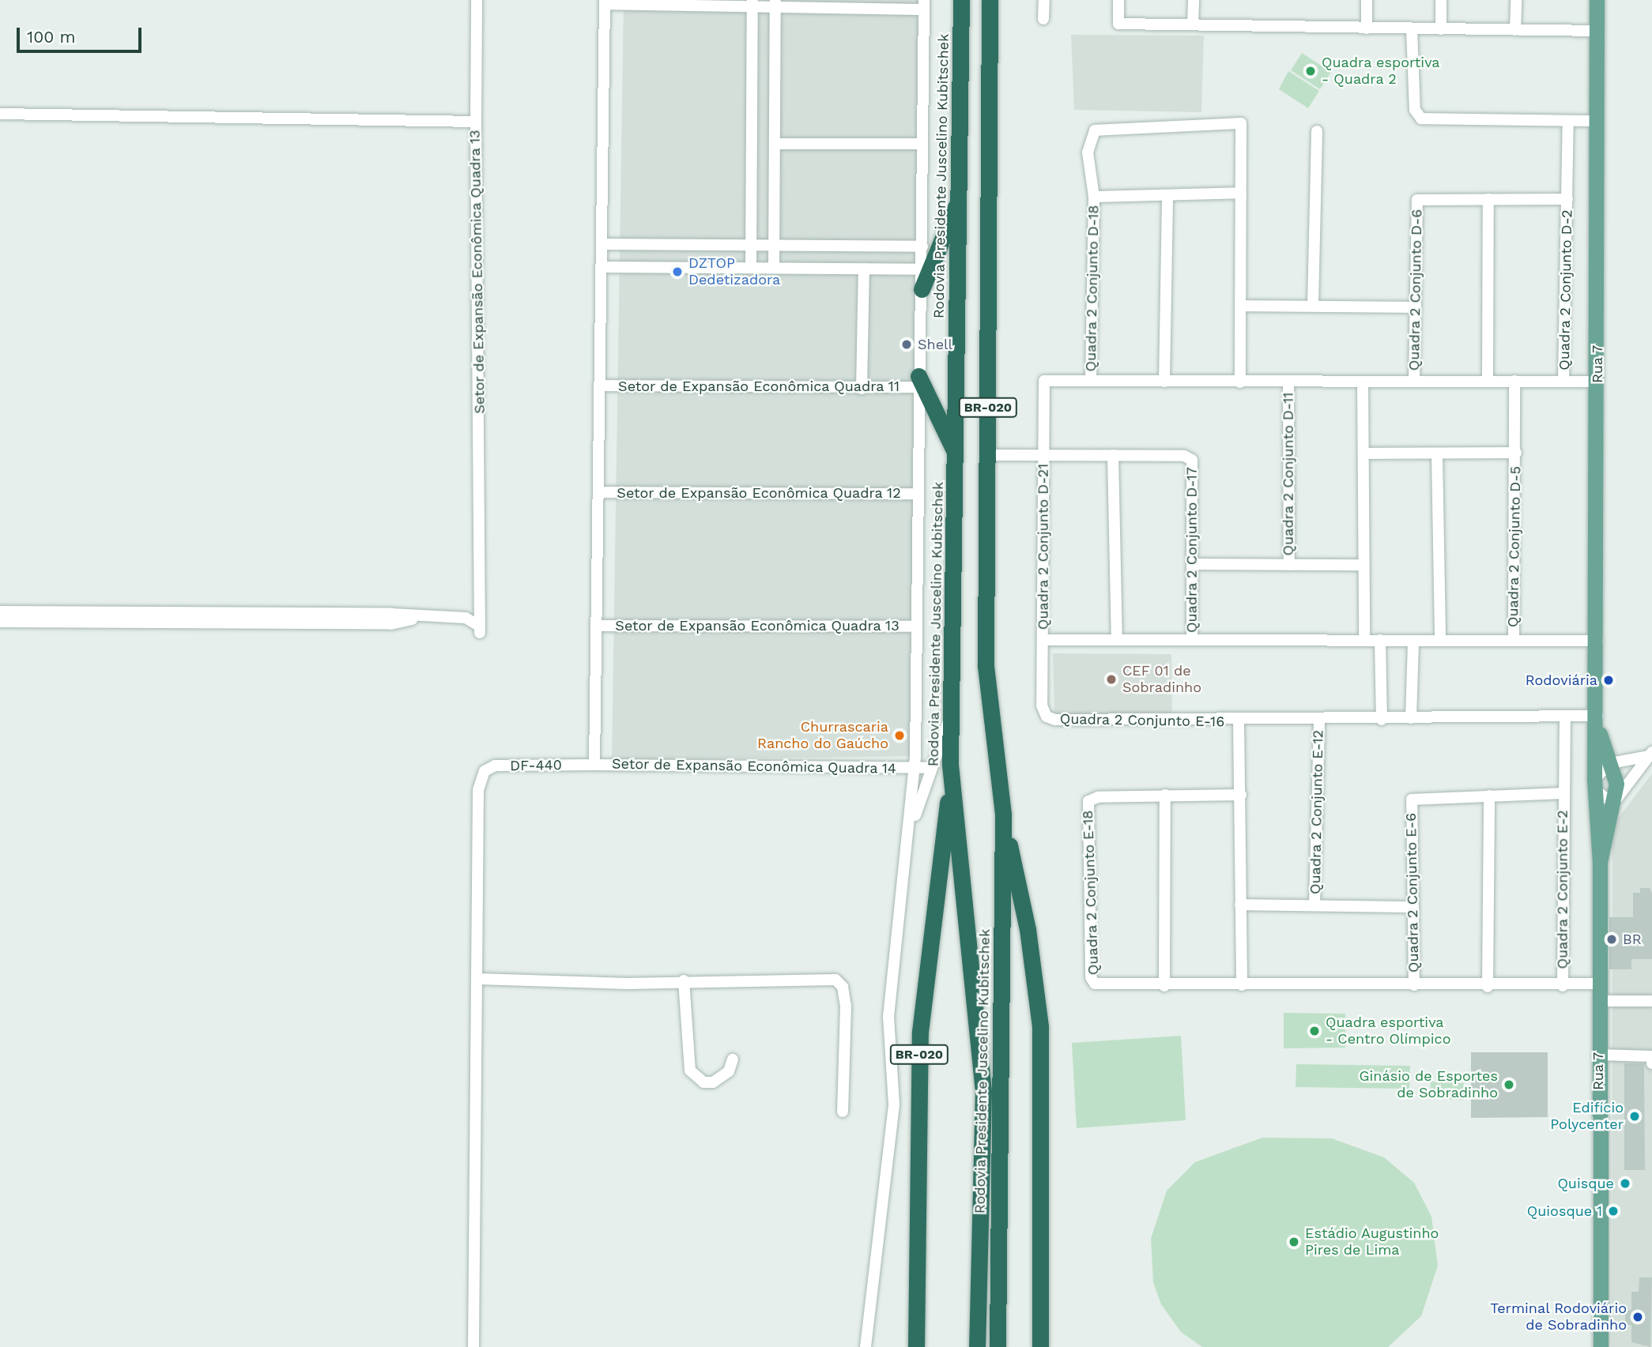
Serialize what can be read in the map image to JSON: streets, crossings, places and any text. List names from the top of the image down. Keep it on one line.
{"streets":{"highway":["Rodovia Presidente Juscelino Kubitschek","BR-020"],"main road":["Rua 7"],"street":["Setor de Expansão Econômica Quadra 13","Quadra 2 Conjunto D-18","Quadra 2 Conjunto D-6","Quadra 2 Conjunto D-2","Setor de Expansão Econômica Quadra 11","Quadra 2 Conjunto D-11","Setor de Expansão Econômica Quadra 12","Quadra 2 Conjunto D-21","Quadra 2 Conjunto D-5","Quadra 2 Conjunto D-17","Quadra 2 Conjunto E-16","DF-440","Setor de Expansão Econômica Quadra 14","Quadra 2 Conjunto E-12","Quadra 2 Conjunto E-2","Quadra 2 Conjunto E-18","Quadra 2 Conjunto E-6"]},"crossings":[["Rodovia Presidente Juscelino Kubitschek","BR-020"],["Quadra 2 Conjunto D-18","Quadra 2 Conjunto D-21"],["Rua 7","Quadra 2 Conjunto E-16"],["Quadra 2 Conjunto D-21","Quadra 2 Conjunto E-16"],["Quadra 2 Conjunto E-16","Quadra 2 Conjunto E-12"],["Quadra 2 Conjunto E-16","Quadra 2 Conjunto E-2"],["DF-440","Setor de Expansão Econômica Quadra 14"]],"places":["Quadra esportiva - Quadra 2","DZTOP Dedetizadora","Shell","CEF 01 de Sobradinho","Rodoviária","Churrascaria Rancho do Gaúcho","BR","Quadra esportiva - Centro Olímpico","Ginásio de Esportes de Sobradinho","Edifício Polycenter","Quisque","Quiosque 1","Estádio Augustinho Pires de Lima","Terminal Rodoviário de Sobradinho"],"scale_bar":"100 m"}
